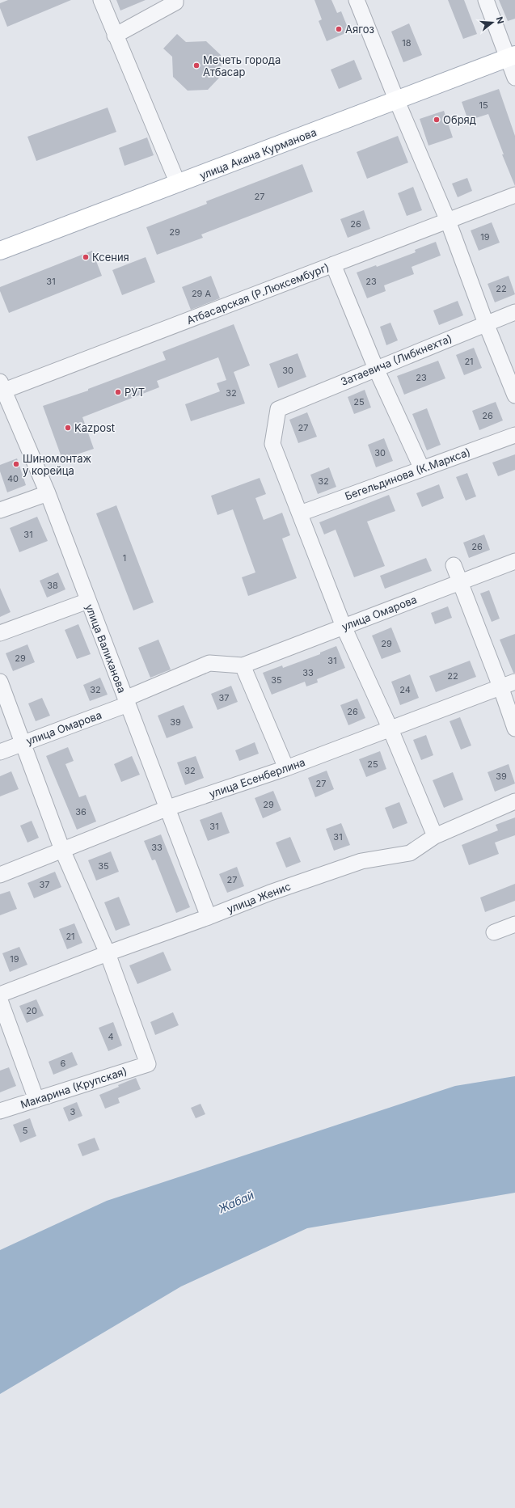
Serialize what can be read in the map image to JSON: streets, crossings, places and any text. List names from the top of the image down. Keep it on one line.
{"streets":{"main road":["улица Акана Курманова"],"street":["Атбасарская (Р.Люксембург)","Затаевича (Либкнехта)","Бегельдинова (К.Маркса)","улица Омарова","улица Валиханова","улица Есенберлина","улица Женис","Макарина (Крупская)"]},"crossings":[["Атбасарская (Р.Люксембург)","улица Валиханова"],["Затаевича (Либкнехта)","Бегельдинова (К.Маркса)"],["улица Омарова","улица Валиханова"],["улица Валиханова","улица Есенберлина"],["улица Валиханова","улица Женис"],["улица Женис","Макарина (Крупская)"]],"water":["Жабай"],"places":["Аягоз","Мечеть города Атбасар","Обряд","Ксения","РУТ","Kazpost","Шиномонтаж у корейца"],"house_numbers":["18","15","27","26","29","19","31","23","22","29 А","21","30","23","32","25","26","27","30","40","32","31","26","1","38","29","29","31","33","22","35","32","24","37","26","39","25","32","39","27","29","36","31","31","33","35","27","37","21","19","20","4","6","3","5"],"north":"right"}
